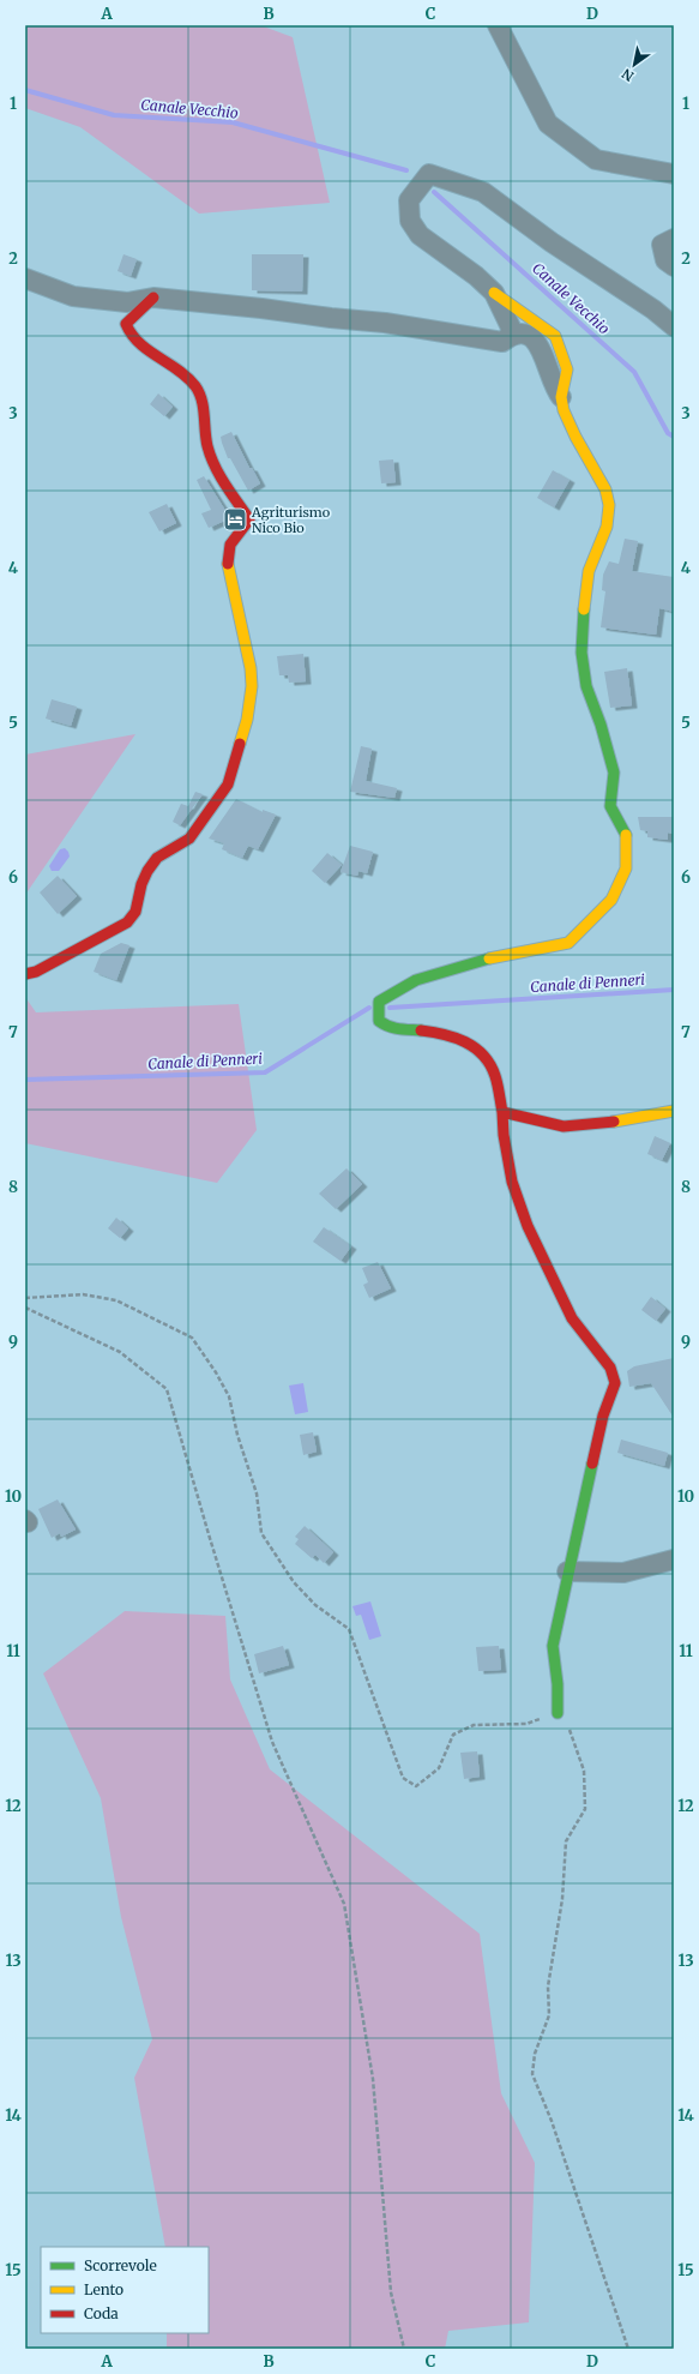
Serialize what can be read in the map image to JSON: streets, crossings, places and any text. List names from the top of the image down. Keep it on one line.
{"water":["Canale Vecchio","Canale di Penneri"],"places":{"hotel":["Agriturismo Nico Bio"]},"legend":["Scorrevole","Lento","Coda"],"north":"bottom left","grid":{"columns":["A","B","C","D"],"rows":["1","2","3","4","5","6","7","8","9","10","11","12","13","14","15"]}}
